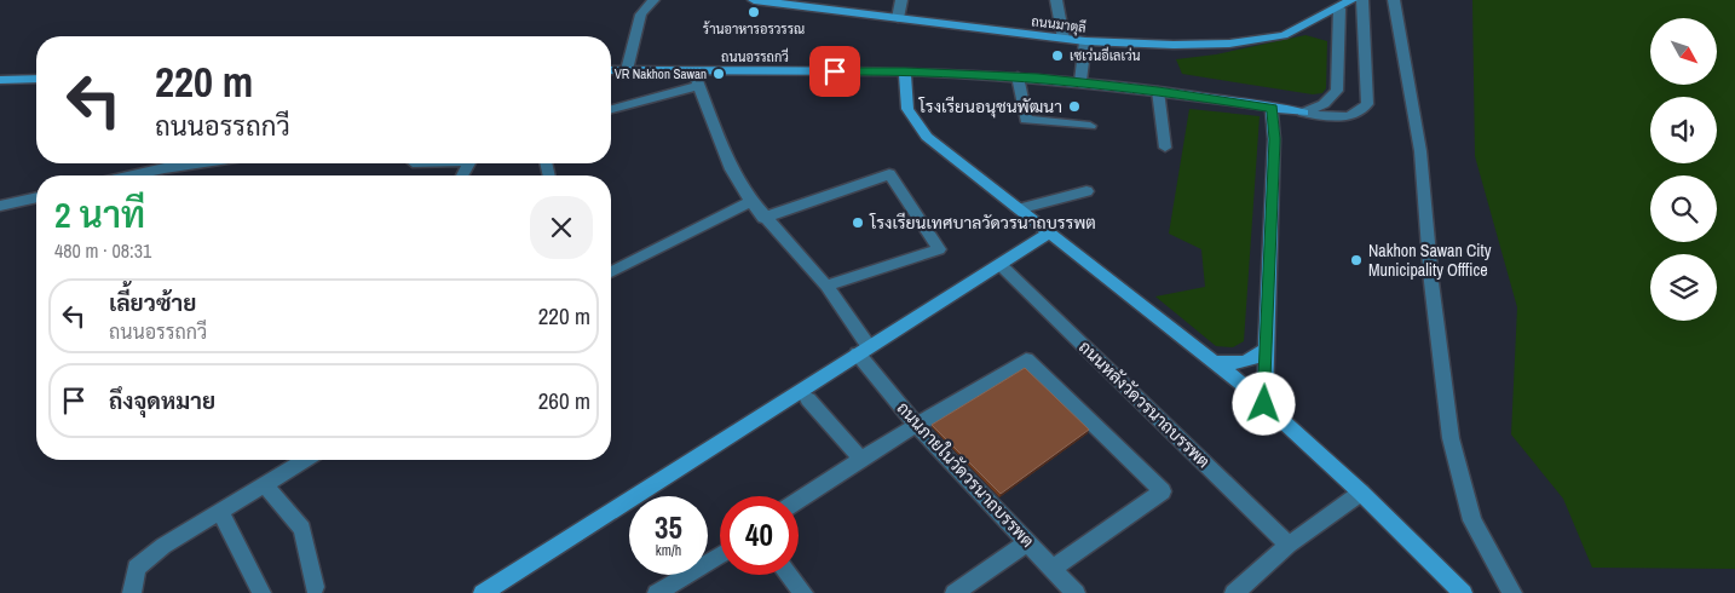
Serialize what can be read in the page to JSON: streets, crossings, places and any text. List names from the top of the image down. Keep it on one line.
{"streets":{"street":["ถนนมาตุลี","ถนนอรรถกวี","ถนนหลังวัดวรนาถบรรพต","ถนนภายในวัดวรนาถบรรพต"]},"crossings":[["ถนนอรรถกวี","ถนนภายในวัดวรนาถบรรพต"]],"places":["ร้านอาหารอรวรรณ","เซเว่นอีเลเว่น","VR Nakhon Sawan","โรงเรียนอนุชนพัฒนา","โรงเรียนเทศบาลวัดวรนาถบรรพต","Nakhon Sawan City Municipality Offfice"],"north":"bottom right","page":{"turn":["220 m","ถนนอรรถกวี"],"heading":["2 นาที","480 m · 08:31"],"list":[{"name":"เลี้ยวซ้าย","note":"ถนนอรรถกวี","value":"220 m"},{"name":"ถึงจุดหมาย","value":"260 m"}],"speed":"35 km/h","limit":"40"}}
